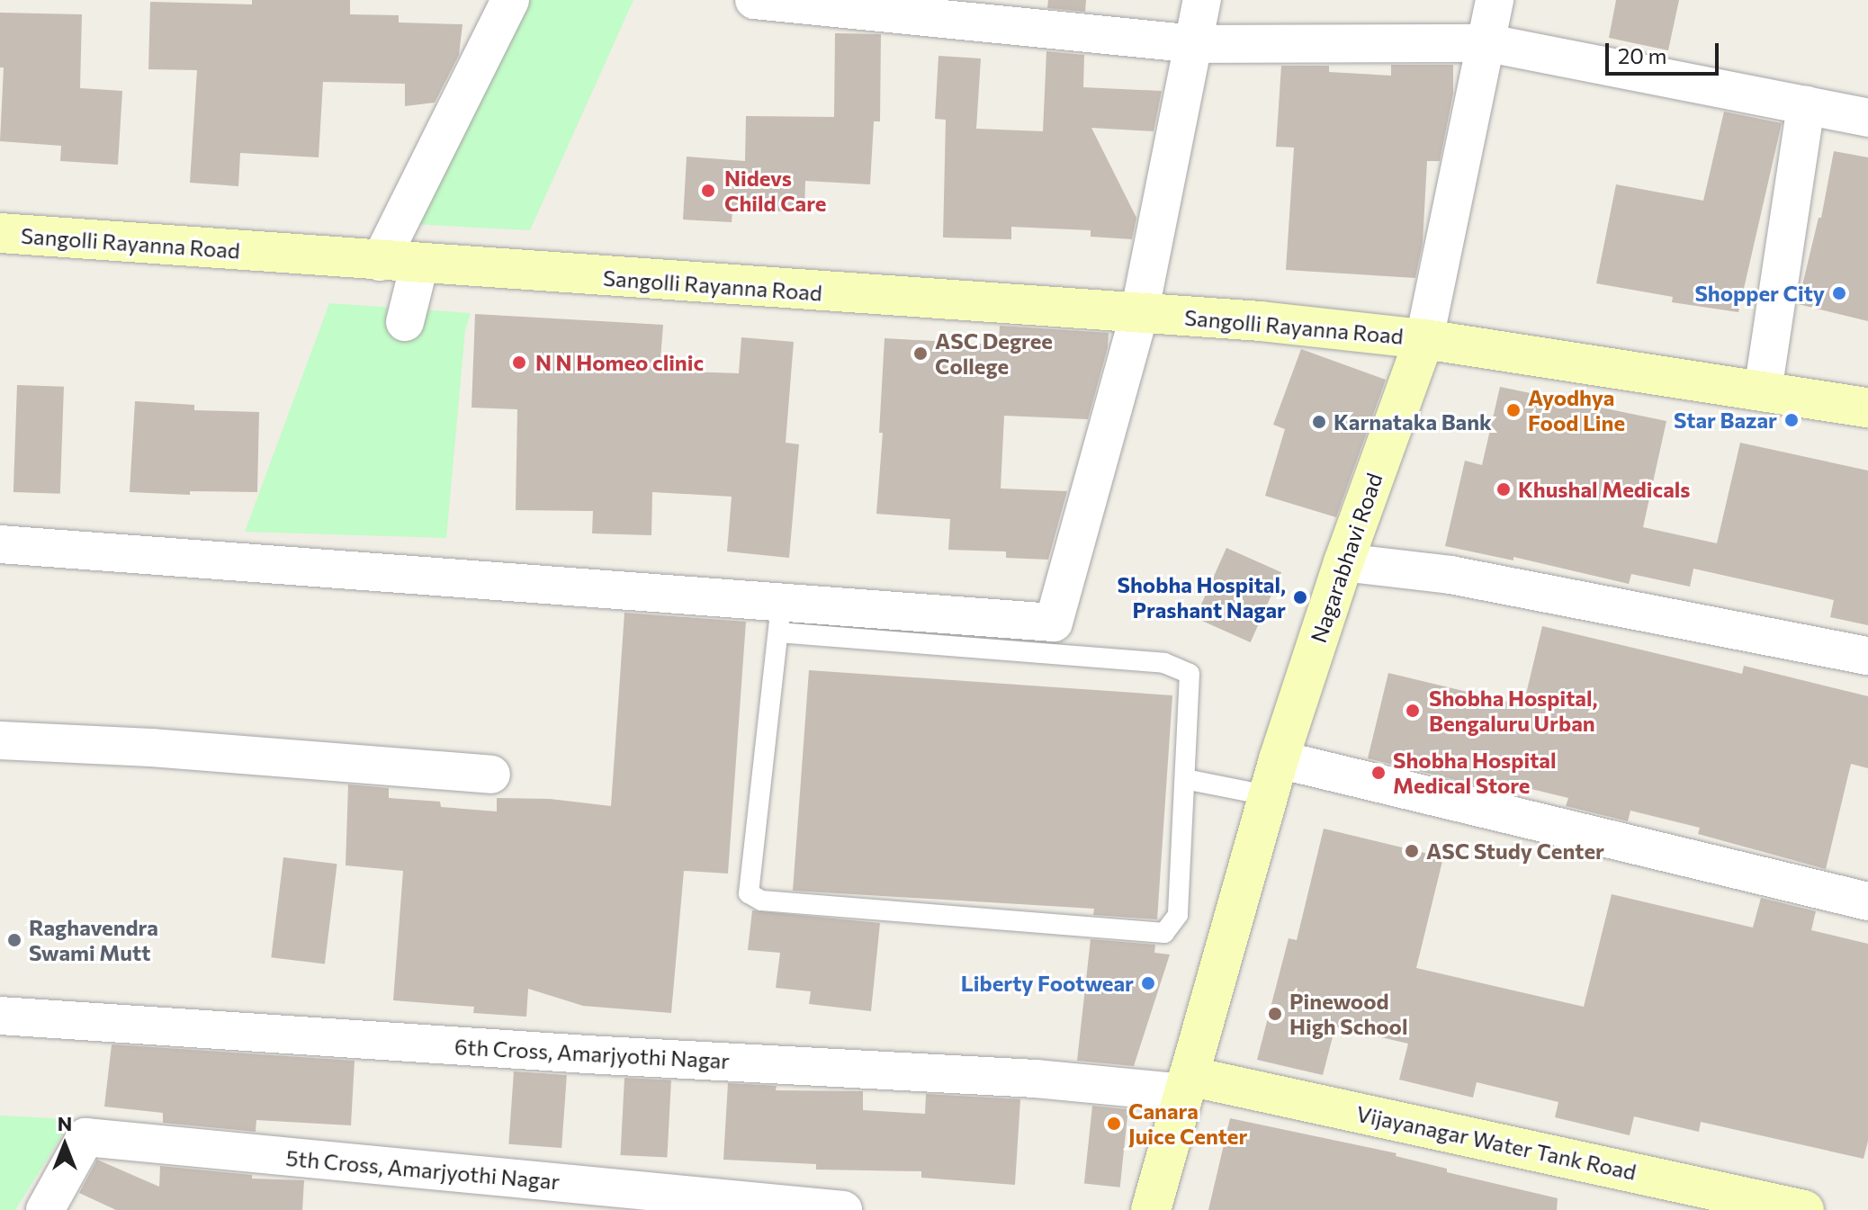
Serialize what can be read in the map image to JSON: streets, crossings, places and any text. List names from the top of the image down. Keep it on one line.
{"streets":{"street":["Sangolli Rayanna Road","Nagarabhavi Road","6th Cross, Amarjyothi Nagar","Vijayanagar Water Tank Road","5th Cross, Amarjyothi Nagar"]},"crossings":[["Sangolli Rayanna Road","Nagarabhavi Road"],["Nagarabhavi Road","6th Cross, Amarjyothi Nagar"],["Nagarabhavi Road","Vijayanagar Water Tank Road"],["6th Cross, Amarjyothi Nagar","Vijayanagar Water Tank Road"]],"places":["Nidevs Child Care","Shopper City","ASC Degree College","N N Homeo clinic","Ayodhya Food Line","Star Bazar","Karnataka Bank","Khushal Medicals","Shobha Hospital, Prashant Nagar","Shobha Hospital, Bengaluru Urban","Shobha Hospital Medical Store","ASC Study Center","Raghavendra Swami Mutt","Liberty Footwear","Pinewood High School","Canara Juice Center"],"scale_bar":"20 m","north":"top"}
